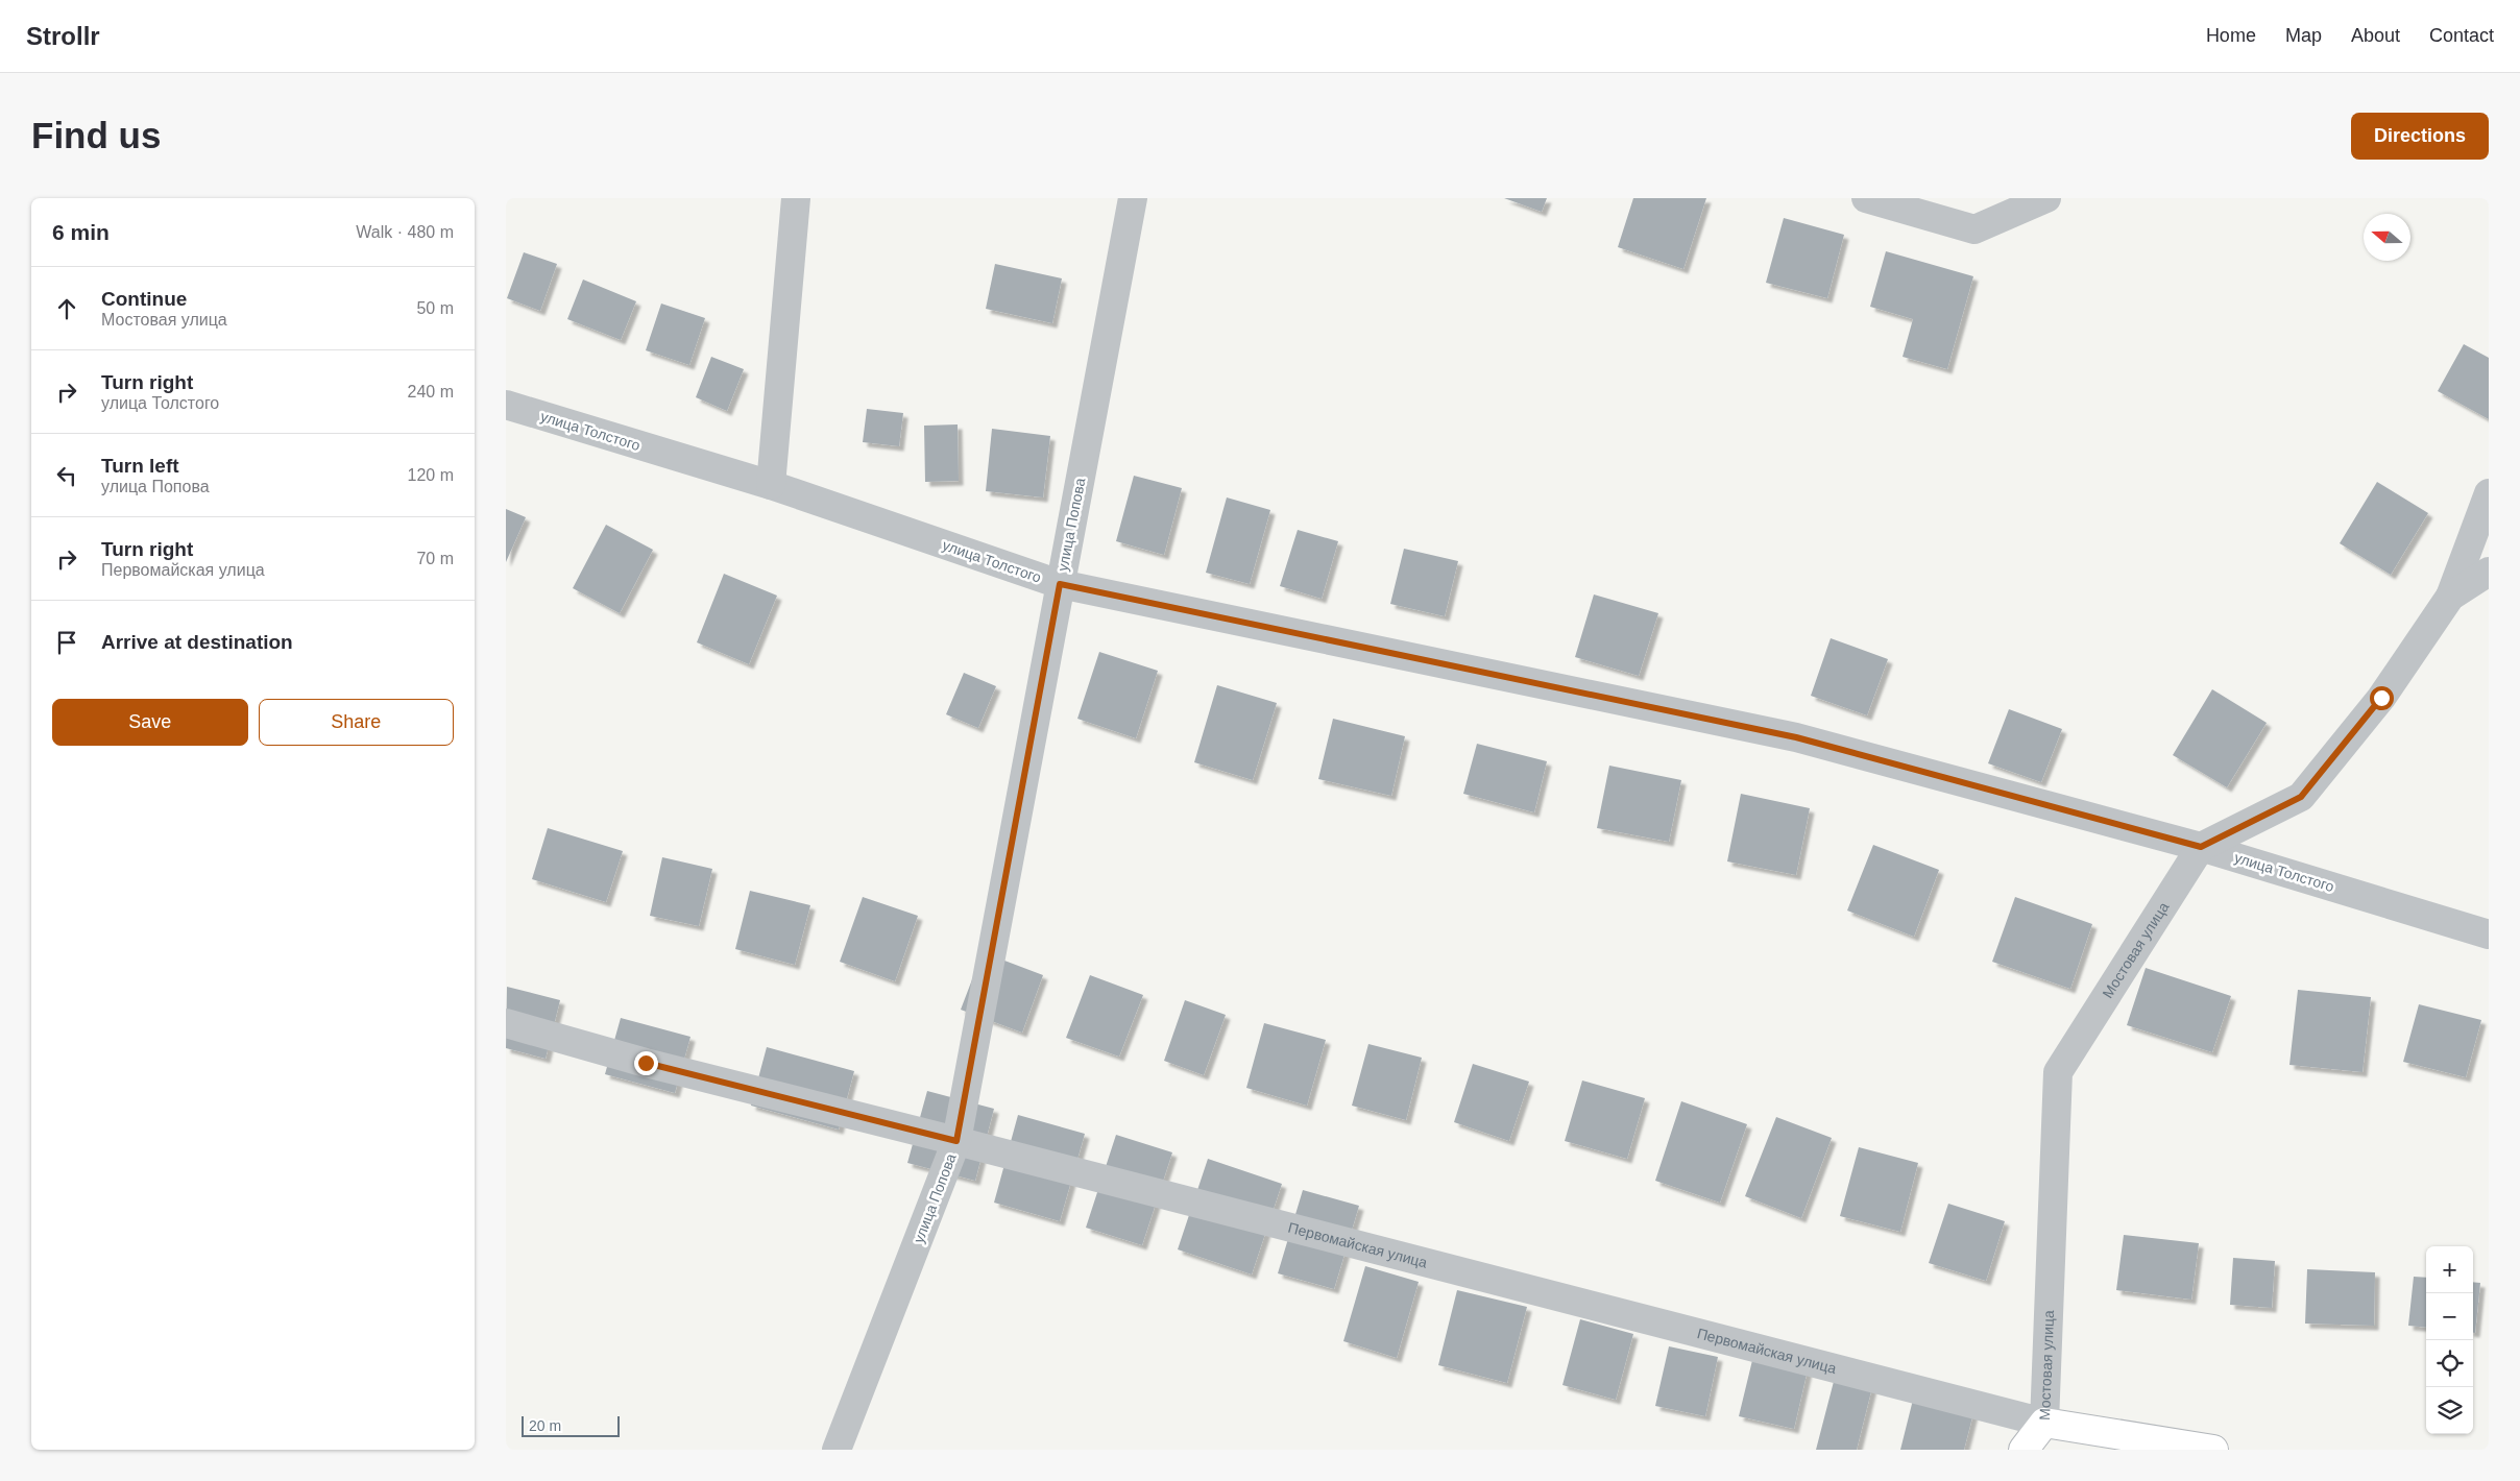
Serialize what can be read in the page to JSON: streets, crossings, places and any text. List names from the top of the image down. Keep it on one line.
{"streets":{"main road":["Мостовая улица","Первомайская улица"],"street":["улица Толстого","улица Попова"]},"crossings":[["улица Толстого","улица Попова"],["улица Толстого","Мостовая улица"],["улица Попова","Первомайская улица"],["Мостовая улица","Первомайская улица"]],"scale_bar":"20 m","north":"left","page":{"header":"Strollr","nav":["Home","Map","About","Contact"],"buttons":["Directions",["Save","Share"]],"title":"Find us","heading":["6 min","Walk · 480 m"],"list":[["Continue","Мостовая улица","50 m"],["Turn right","улица Толстого","240 m"],["Turn left","улица Попова","120 m"],["Turn right","Первомайская улица","70 m"],"Arrive at destination"],"map_buttons":["+","−"],"scale":"20 m"}}
